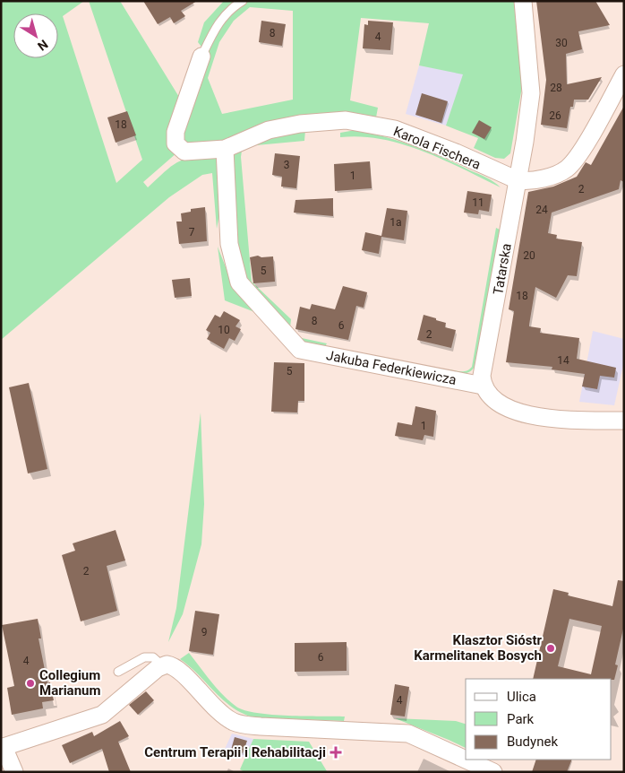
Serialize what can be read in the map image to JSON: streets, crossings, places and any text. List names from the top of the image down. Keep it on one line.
{"streets":{"street":["Karola Fischera","Tatarska","Jakuba Federkiewicza"]},"crossings":[["Karola Fischera","Tatarska"],["Karola Fischera","Jakuba Federkiewicza"],["Tatarska","Jakuba Federkiewicza"]],"places":{"other":["Klasztor Sióstr Karmelitanek Bosych","Collegium Marianum"],"health":["Centrum Terapii i Rehabilitacji"]},"house_numbers":["8","4","30","28","26","18","3","1","2","11","24","1a","7","20","5","18","8","6","10","2","14","5","1","2","9","6","4","4"],"legend":["Ulica","Park","Budynek"],"north":"bottom right"}
